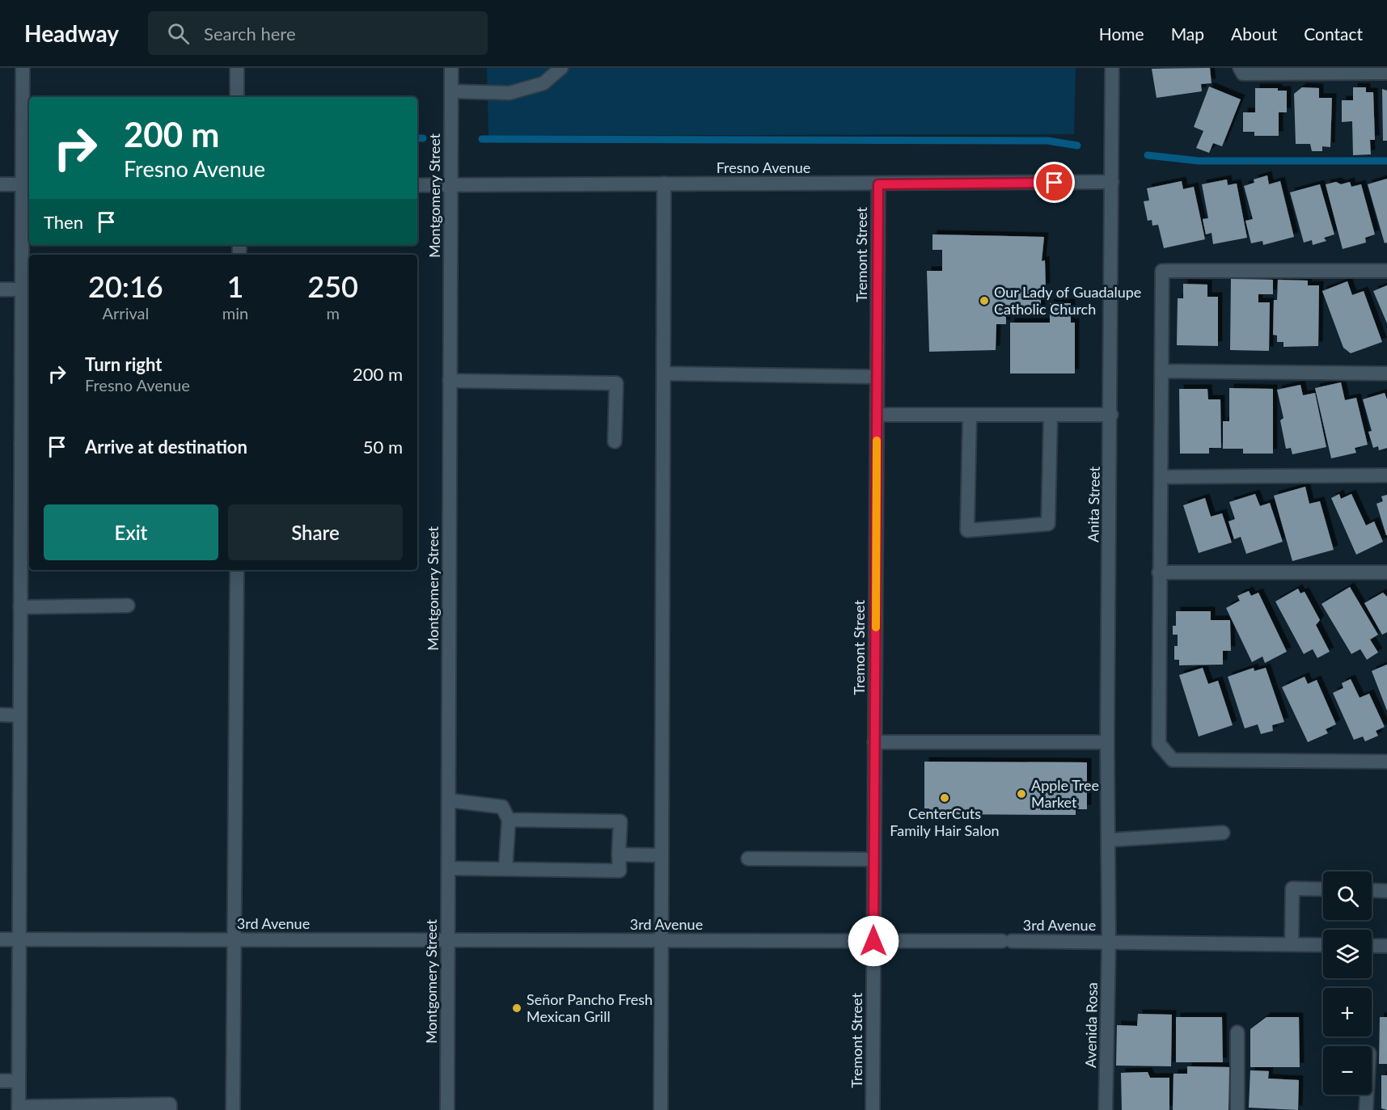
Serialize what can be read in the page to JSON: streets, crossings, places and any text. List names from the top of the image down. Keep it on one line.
{"streets":{"street":["Fresno Avenue","Montgomery Street","Tremont Street","Anita Street","3rd Avenue","Avenida Rosa"]},"crossings":[["Fresno Avenue","Montgomery Street"],["Fresno Avenue","Tremont Street"],["Fresno Avenue","Anita Street"],["Montgomery Street","3rd Avenue"],["Tremont Street","3rd Avenue"],["Anita Street","3rd Avenue"],["Anita Street","Avenida Rosa"],["3rd Avenue","Avenida Rosa"]],"places":["Our Lady of Guadalupe Catholic Church","Apple Tree Market","CenterCuts Family Hair Salon","Señor Pancho Fresh Mexican Grill"],"page":{"header":"Headway","search":"Search here","nav":["Home","Map","About","Contact"],"turn":["200 m","Fresno Avenue"],"then":"Then","eta":["20:16","Arrival","1","min","250","m"],"list":[{"name":"Turn right","note":"Fresno Avenue","value":"200 m"},{"name":"Arrive at destination","value":"50 m"}],"buttons":["Exit","Share"],"map_buttons":["+","−"]}}
